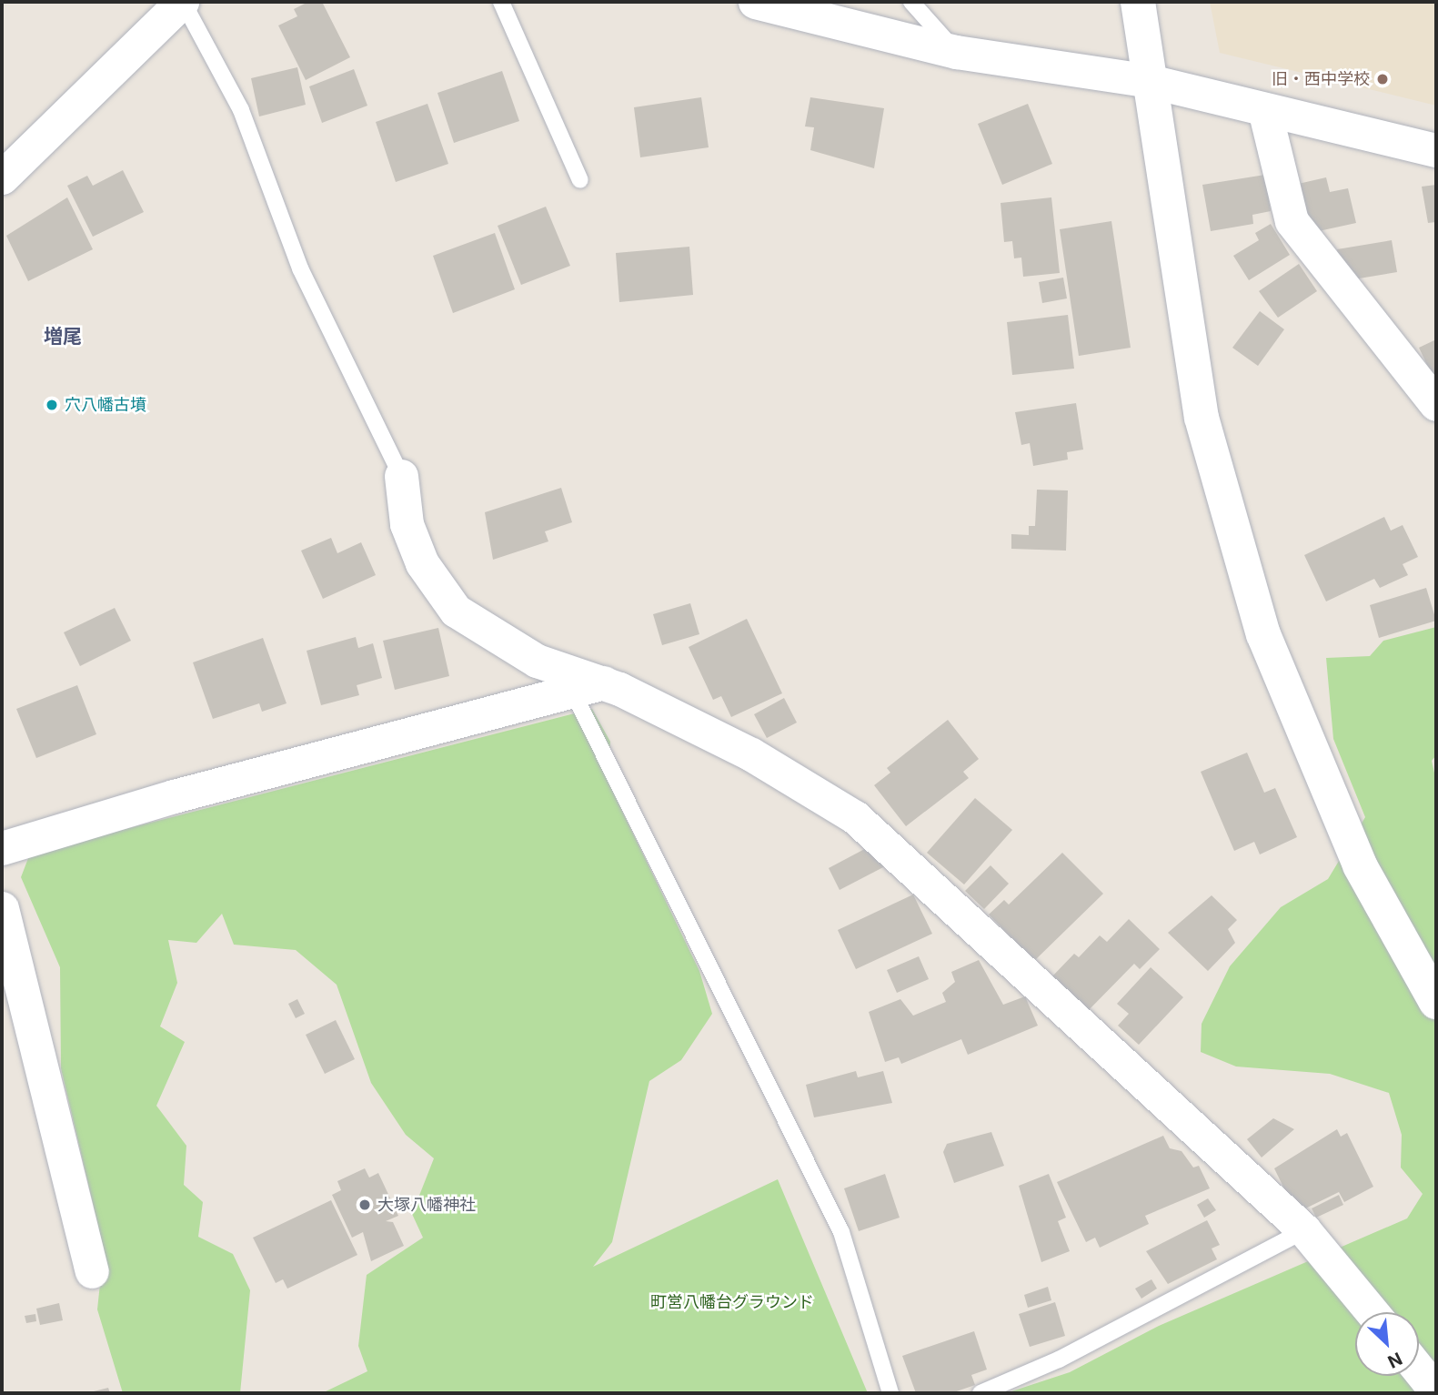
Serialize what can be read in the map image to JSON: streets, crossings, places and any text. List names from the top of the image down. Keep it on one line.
{"districts":["増尾"],"parks":["町営八幡台グラウンド"],"places":["旧・西中学校","穴八幡古墳","大塚八幡神社"],"north":"bottom right"}
